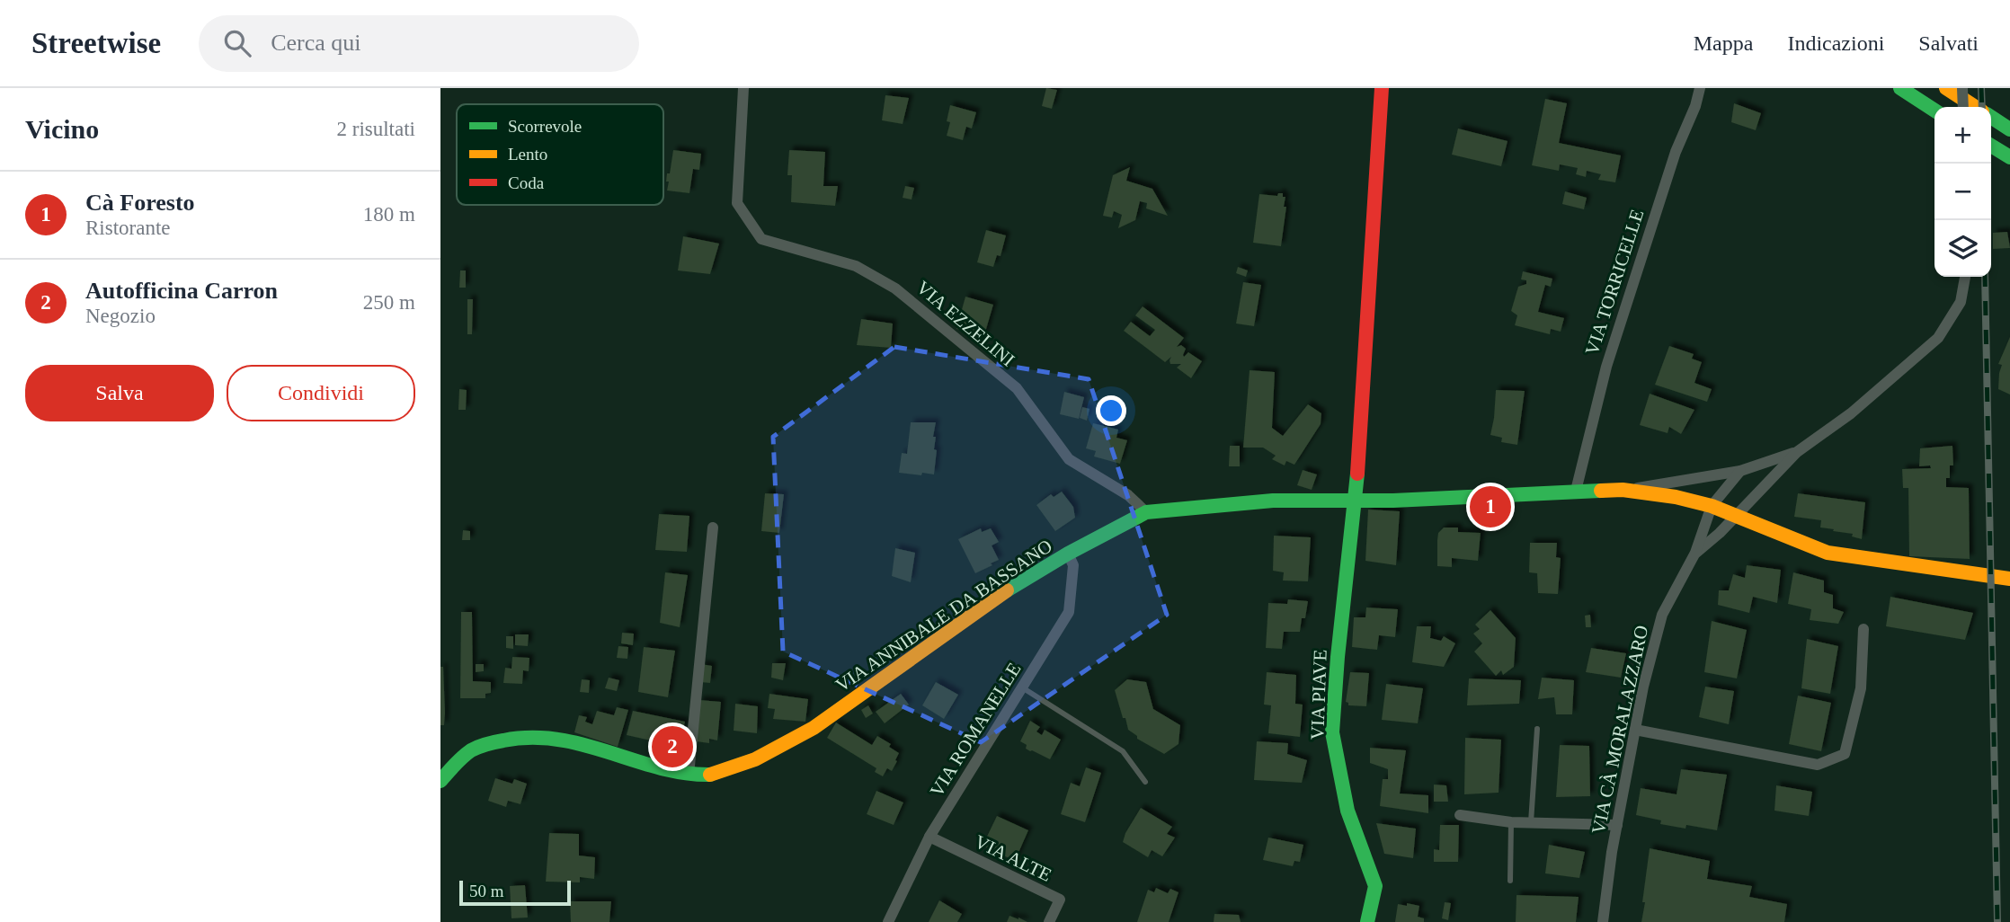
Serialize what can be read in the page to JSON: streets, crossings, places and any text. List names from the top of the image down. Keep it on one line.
{"streets":{"main road":["VIA ANNIBALE DA BASSANO","VIA PIAVE"],"street":["VIA TORRICELLE","VIA EZZELINI","VIA ROMANELLE","VIA CÀ MORALAZZARO","VIA ALTE"]},"crossings":[["VIA TORRICELLE","VIA ANNIBALE DA BASSANO"],["VIA EZZELINI","VIA ANNIBALE DA BASSANO"],["VIA ANNIBALE DA BASSANO","VIA PIAVE"],["VIA ANNIBALE DA BASSANO","VIA ROMANELLE"],["VIA ANNIBALE DA BASSANO","VIA CÀ MORALAZZARO"],["VIA ROMANELLE","VIA ALTE"]],"legend":["Scorrevole","Lento","Coda"],"scale_bar":"50 m","page":{"header":"Streetwise","search":"Cerca qui","nav":["Mappa","Indicazioni","Salvati"],"heading":["Vicino","2 risultati"],"map_buttons":["+","−"],"list":[{"mark":"1","name":"Cà Foresto","note":"Ristorante","value":"180 m"},{"mark":"2","name":"Autofficina Carron","note":"Negozio","value":"250 m"}],"buttons":["Salva","Condividi"],"pins":["1","2"],"scale":"50 m"}}
